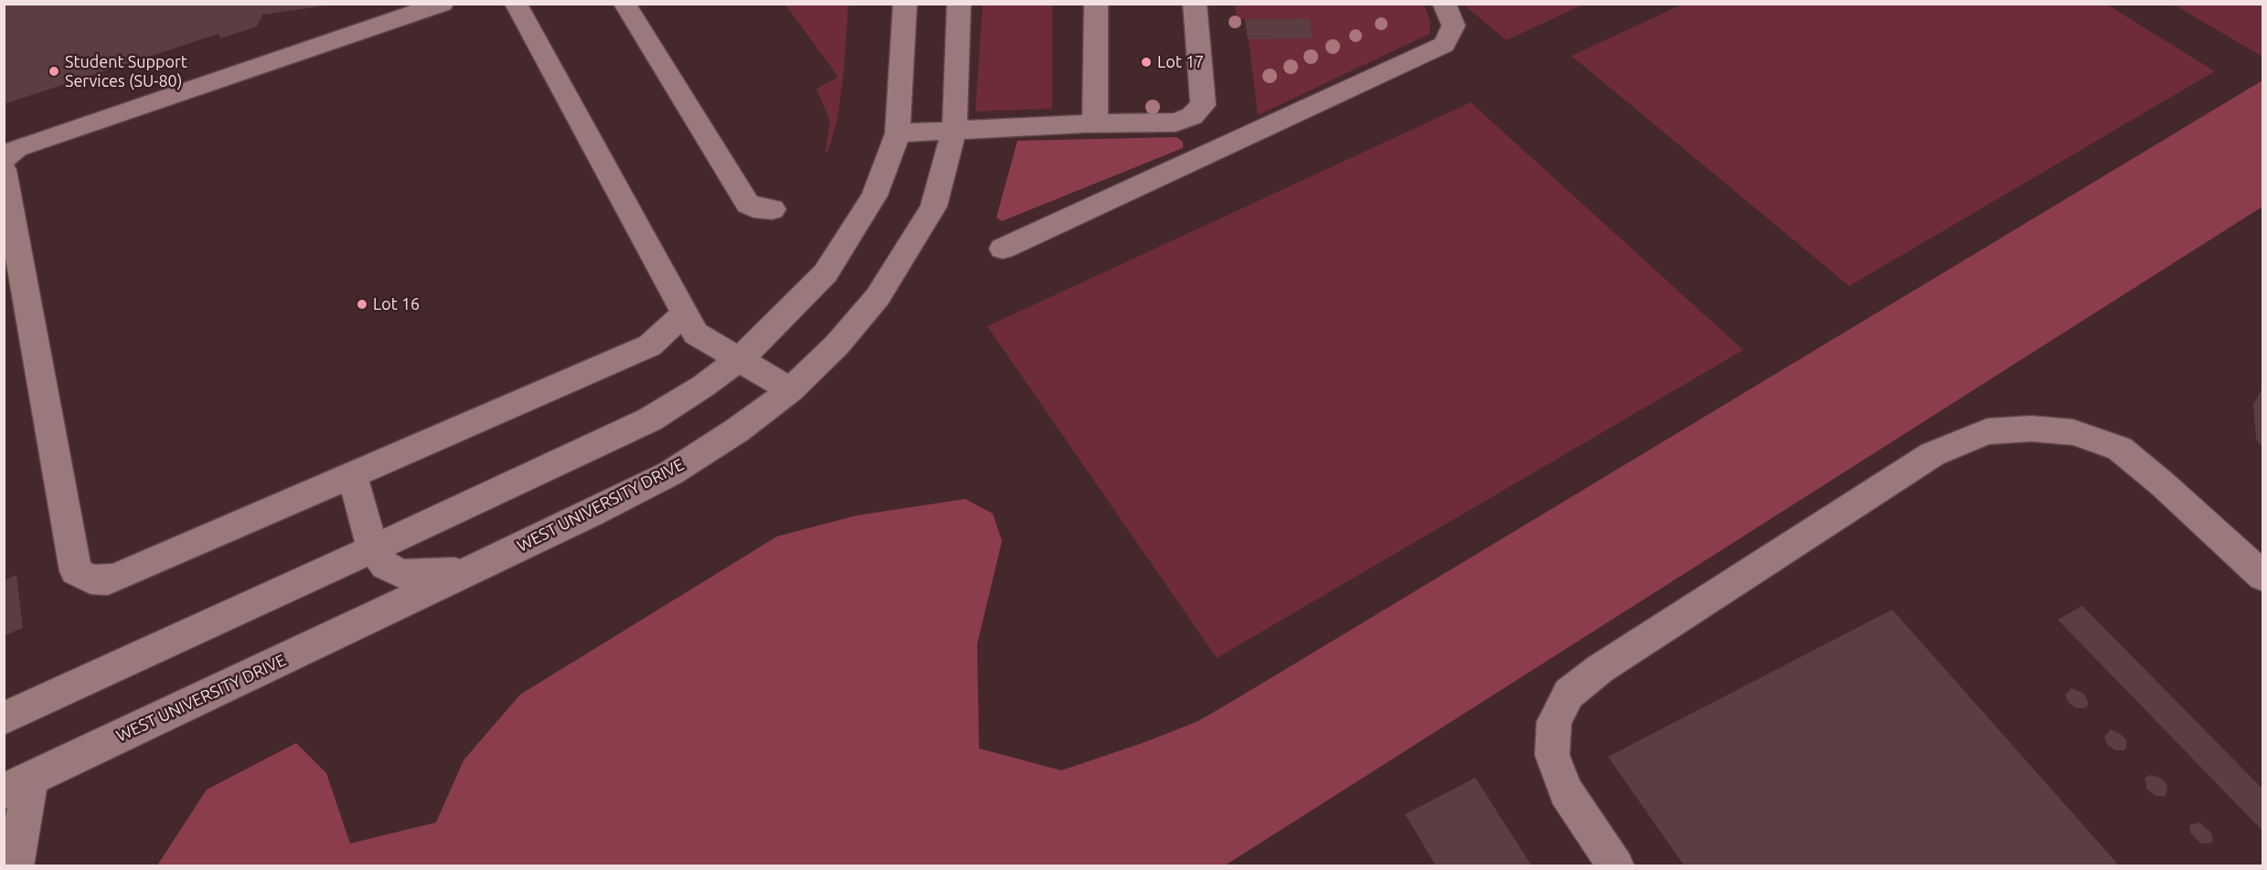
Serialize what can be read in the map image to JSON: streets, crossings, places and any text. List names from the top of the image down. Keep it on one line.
{"streets":{"street":["WEST UNIVERSITY DRIVE"]},"places":["Lot 17","Student Support Services (SU-80)","Lot 16"]}
